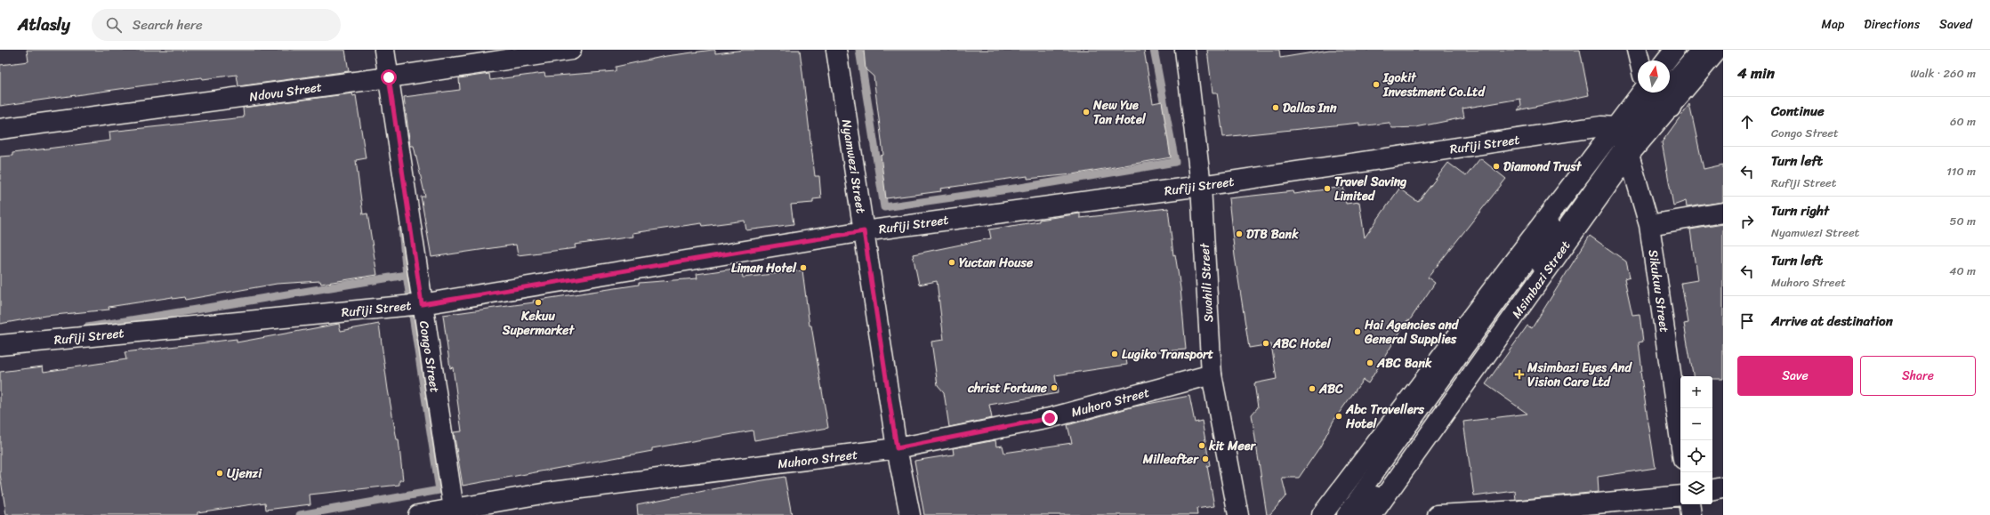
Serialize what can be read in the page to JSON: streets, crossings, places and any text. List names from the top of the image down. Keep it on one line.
{"streets":{"street":["Ndovu Street","Rufiji Street","Nyamwezi Street","Msimbazi Street","Swahili Street","Sikukuu Street","Congo Street","Muhoro Street"]},"crossings":[["Ndovu Street","Congo Street"],["Rufiji Street","Nyamwezi Street"],["Rufiji Street","Msimbazi Street"],["Rufiji Street","Swahili Street"],["Rufiji Street","Sikukuu Street"],["Rufiji Street","Congo Street"],["Nyamwezi Street","Muhoro Street"],["Msimbazi Street","Sikukuu Street"],["Swahili Street","Muhoro Street"],["Congo Street","Muhoro Street"]],"places":{"other":["Igokit Investment Co.Ltd","Dallas Inn","New Yue Tan Hotel","Diamond Trust","Travel Saving Limited","DTB Bank","Yuctan House","Liman Hotel","Kekuu Supermarket","Hai Agencies and General Supplies","ABC Hotel","Lugiko Transport","ABC Bank","christ Fortune","ABC","Abc Travellers Hotel","kit Meer","Milleafter","Ujenzi"],"health":["Msimbazi Eyes And Vision Care Ltd"]},"north":"top","page":{"header":"Atlasly","search":"Search here","nav":["Map","Directions","Saved"],"heading":["4 min","Walk · 260 m"],"list":[["Continue","Congo Street","60 m"],["Turn left","Rufiji Street","110 m"],["Turn right","Nyamwezi Street","50 m"],["Turn left","Muhoro Street","40 m"],"Arrive at destination"],"buttons":["Save","Share"],"map_buttons":["+","−"]}}
